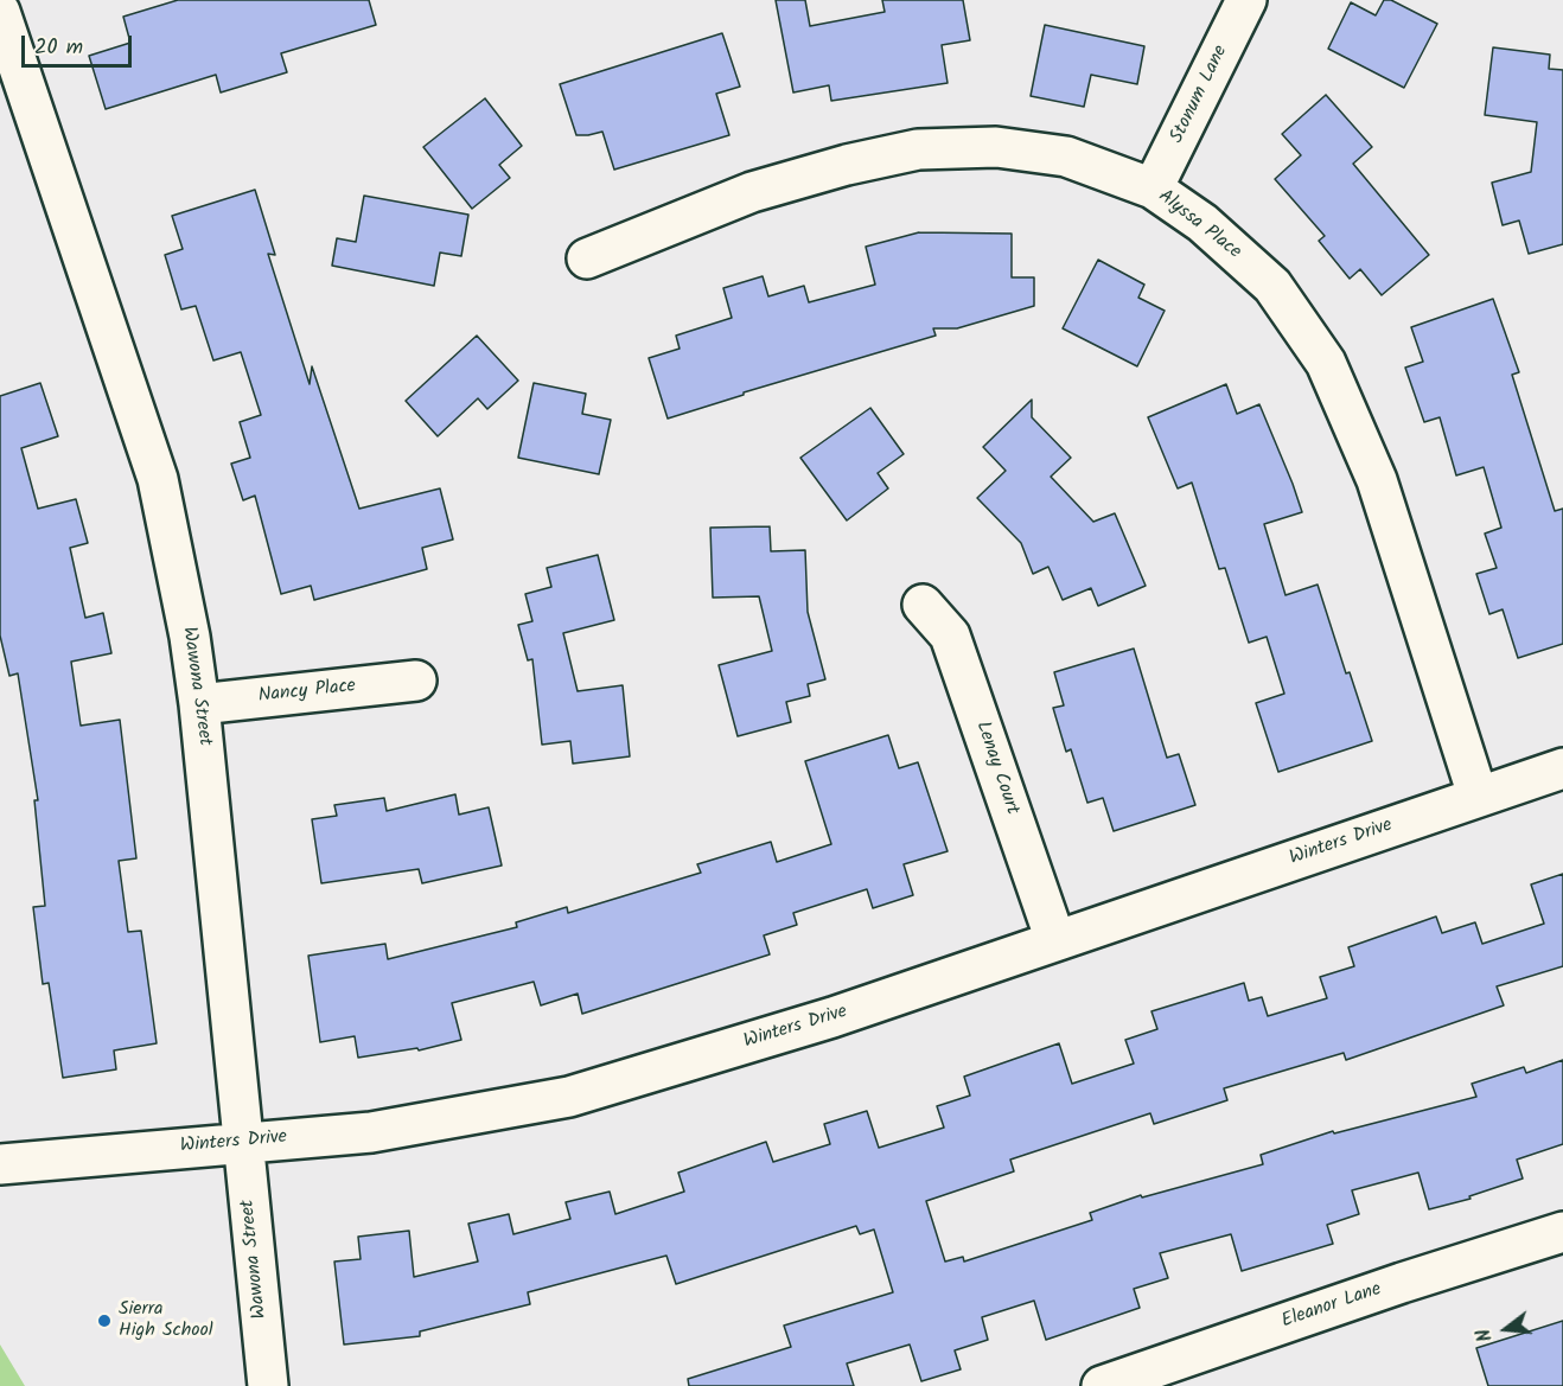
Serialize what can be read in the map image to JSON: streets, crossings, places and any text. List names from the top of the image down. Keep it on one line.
{"streets":{"street":["Stonum Lane","Alyssa Place","Wawona Street","Nancy Place","Lenay Court","Winters Drive","Eleanor Lane"]},"crossings":[["Stonum Lane","Alyssa Place"],["Alyssa Place","Winters Drive"],["Wawona Street","Nancy Place"],["Wawona Street","Winters Drive"],["Lenay Court","Winters Drive"]],"places":["Sierra High School"],"scale_bar":"20 m","north":"left"}
